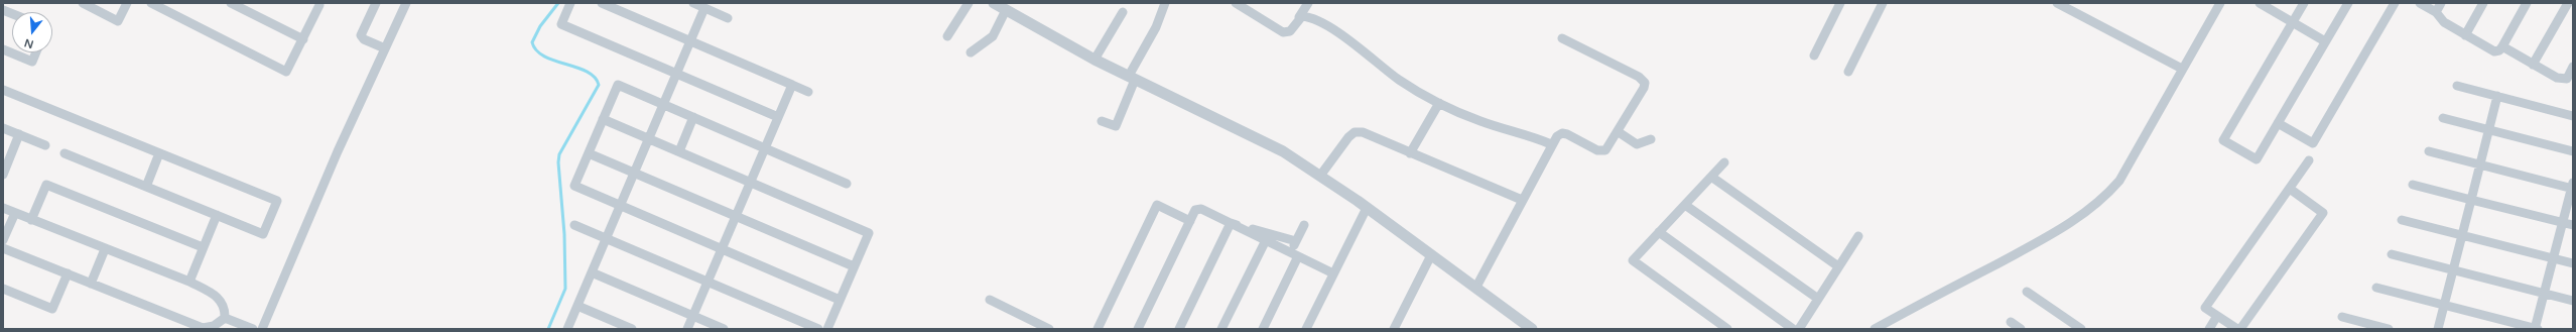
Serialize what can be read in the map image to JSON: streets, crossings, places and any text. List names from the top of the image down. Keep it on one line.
{"north":"bottom"}
